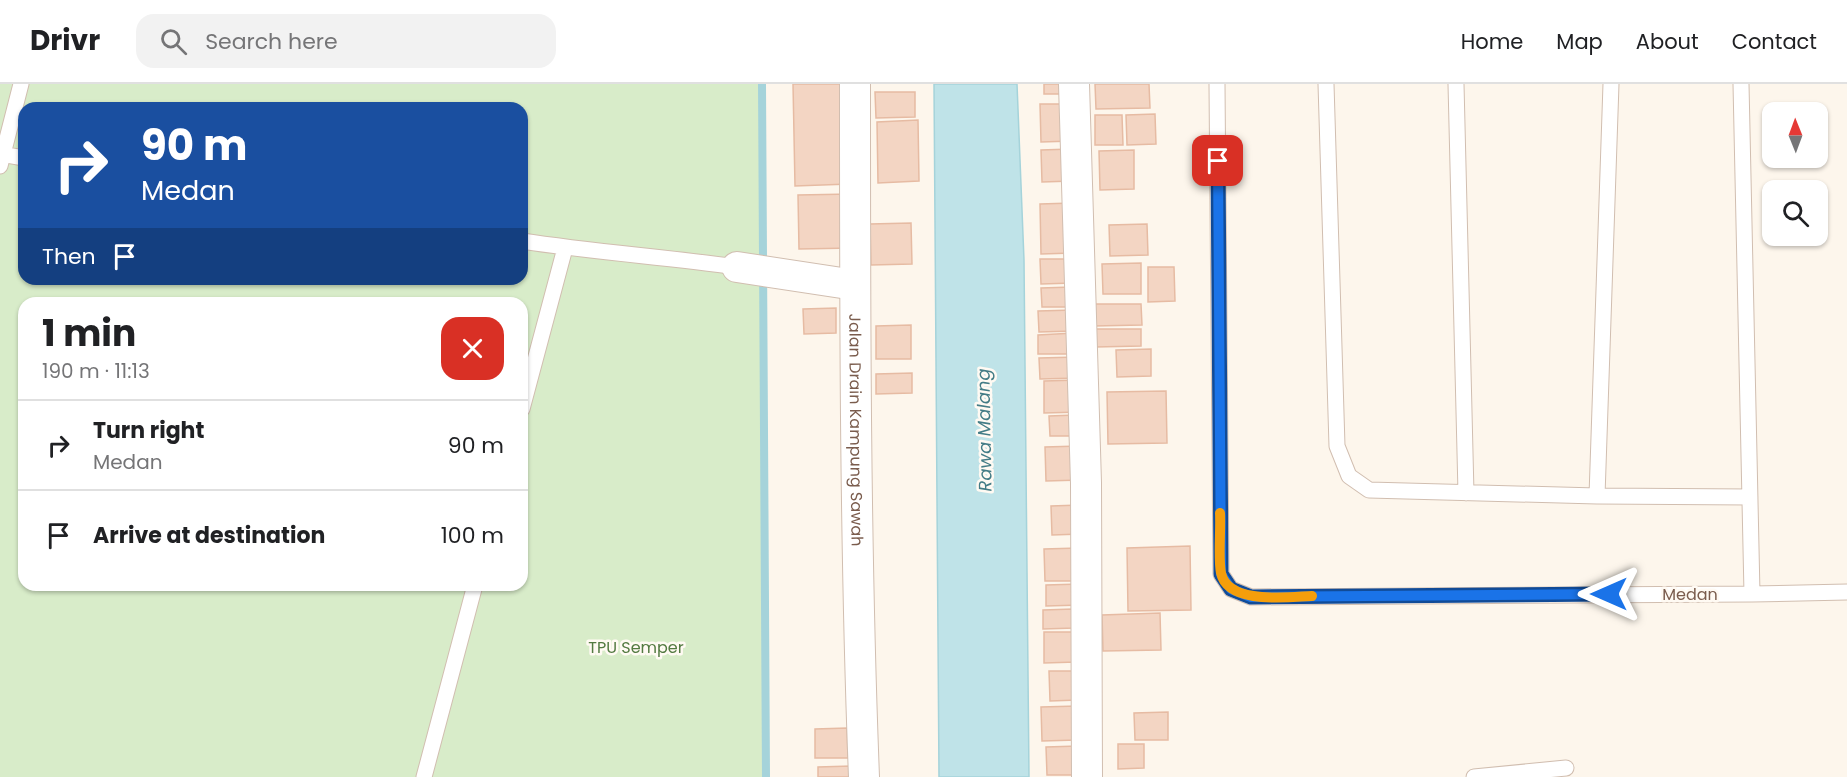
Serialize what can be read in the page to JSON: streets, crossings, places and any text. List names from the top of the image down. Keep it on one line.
{"streets":{"street":["Jalan Drain Kampung Sawah"],"lane":["Medan"]},"water":["Rawa Malang"],"parks":["TPU Semper"],"north":"top","page":{"header":"Drivr","search":"Search here","nav":["Home","Map","About","Contact"],"turn":["90 m","Medan"],"then":"Then","heading":["1 min","190 m · 11:13"],"list":[{"name":"Turn right","note":"Medan","value":"90 m"},{"name":"Arrive at destination","value":"100 m"}]}}
